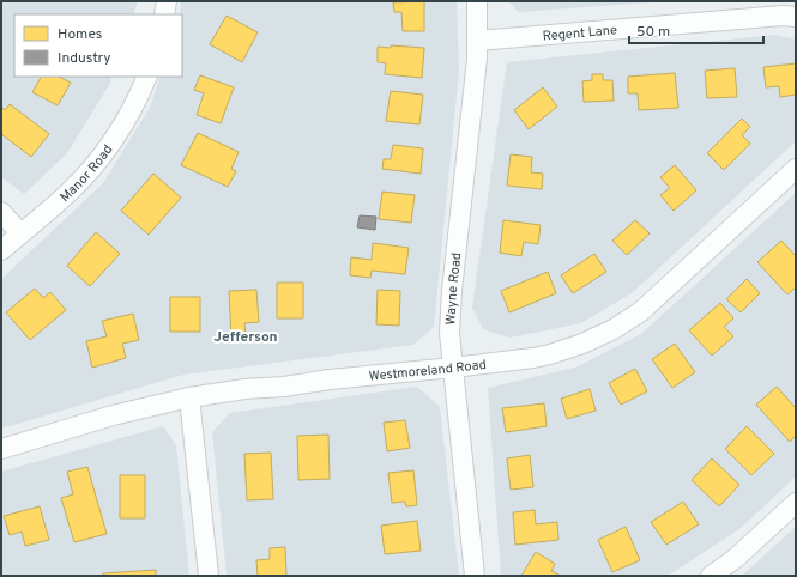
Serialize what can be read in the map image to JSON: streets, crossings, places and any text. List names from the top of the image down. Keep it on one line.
{"streets":{"street":["Regent Lane","Manor Road","Wayne Road","Westmoreland Road"]},"crossings":[["Regent Lane","Wayne Road"],["Wayne Road","Westmoreland Road"]],"districts":["Jefferson"],"legend":["Homes","Industry"],"scale_bar":"50 m"}
